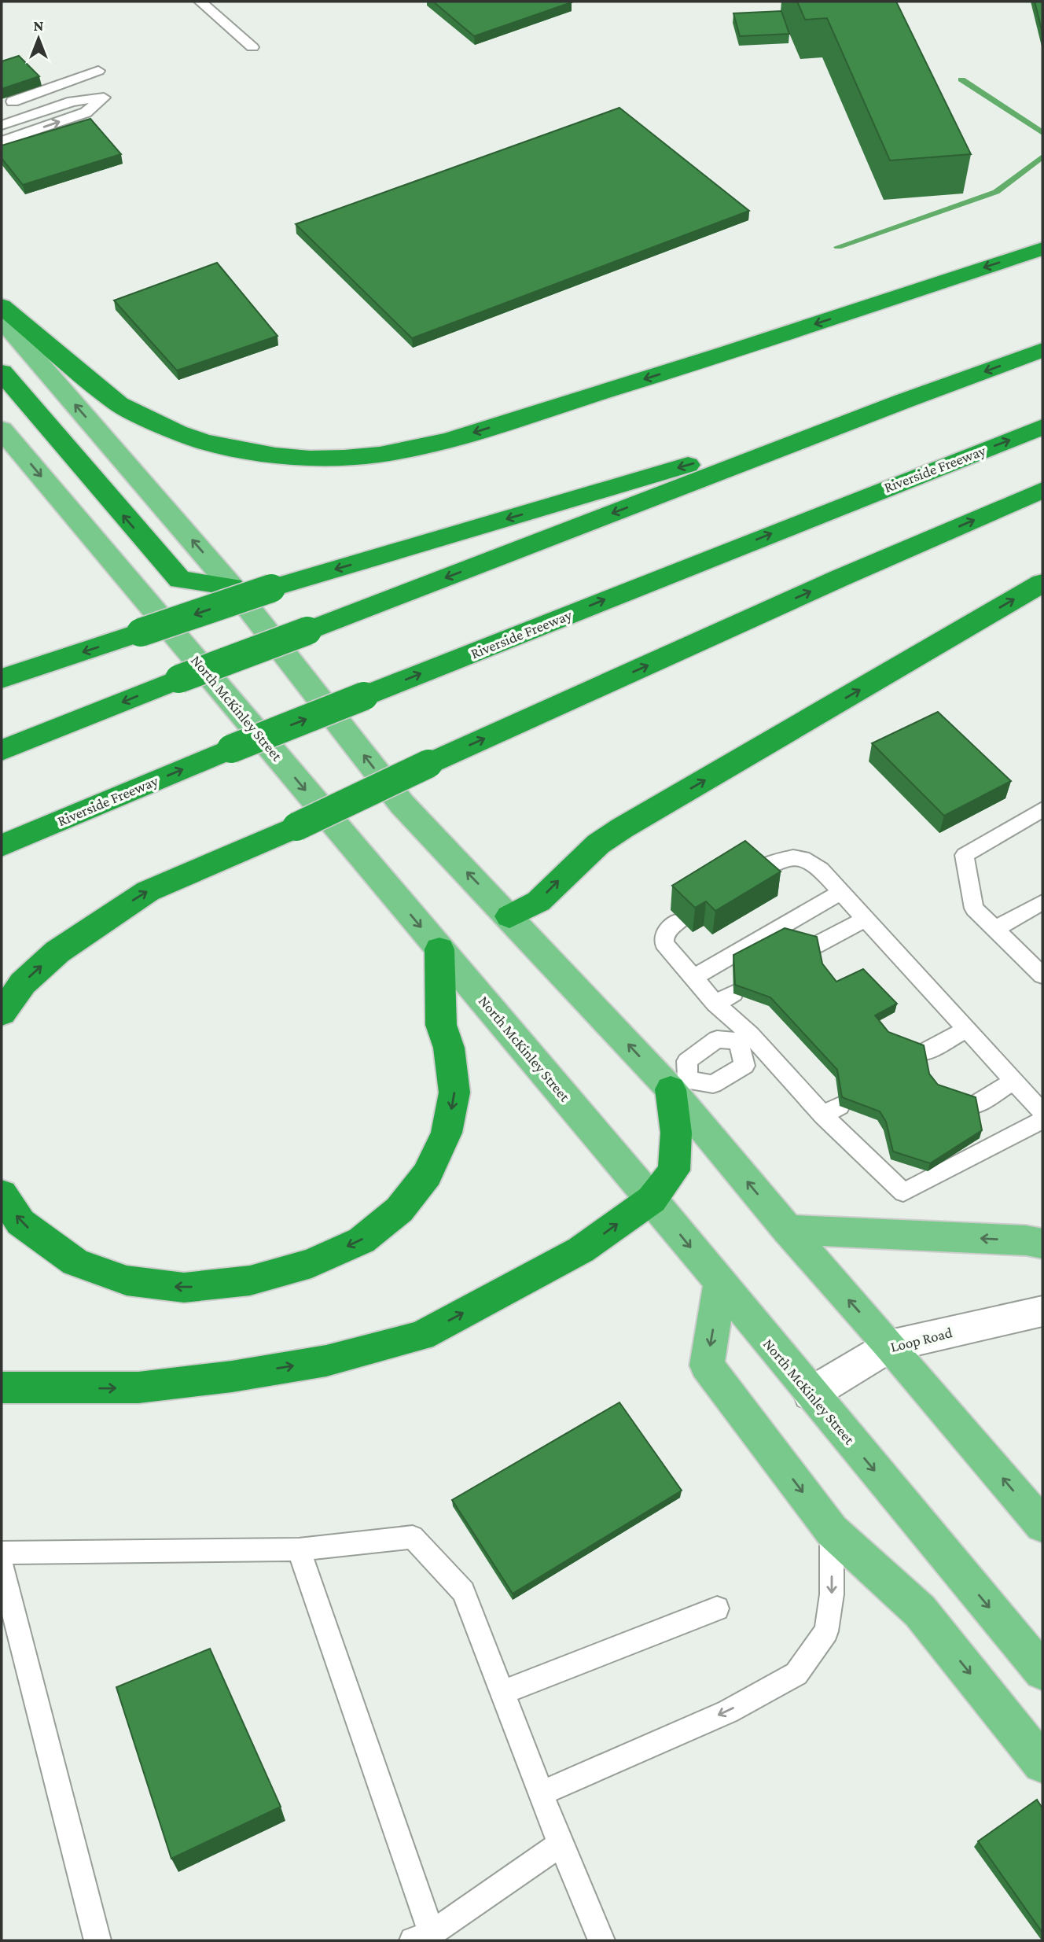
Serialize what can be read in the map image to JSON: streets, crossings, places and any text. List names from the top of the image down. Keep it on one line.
{"streets":{"highway":["Riverside Freeway"],"main road":["North McKinley Street"],"street":["Loop Road"]},"crossings":[["North McKinley Street","Loop Road"]],"north":"top"}
